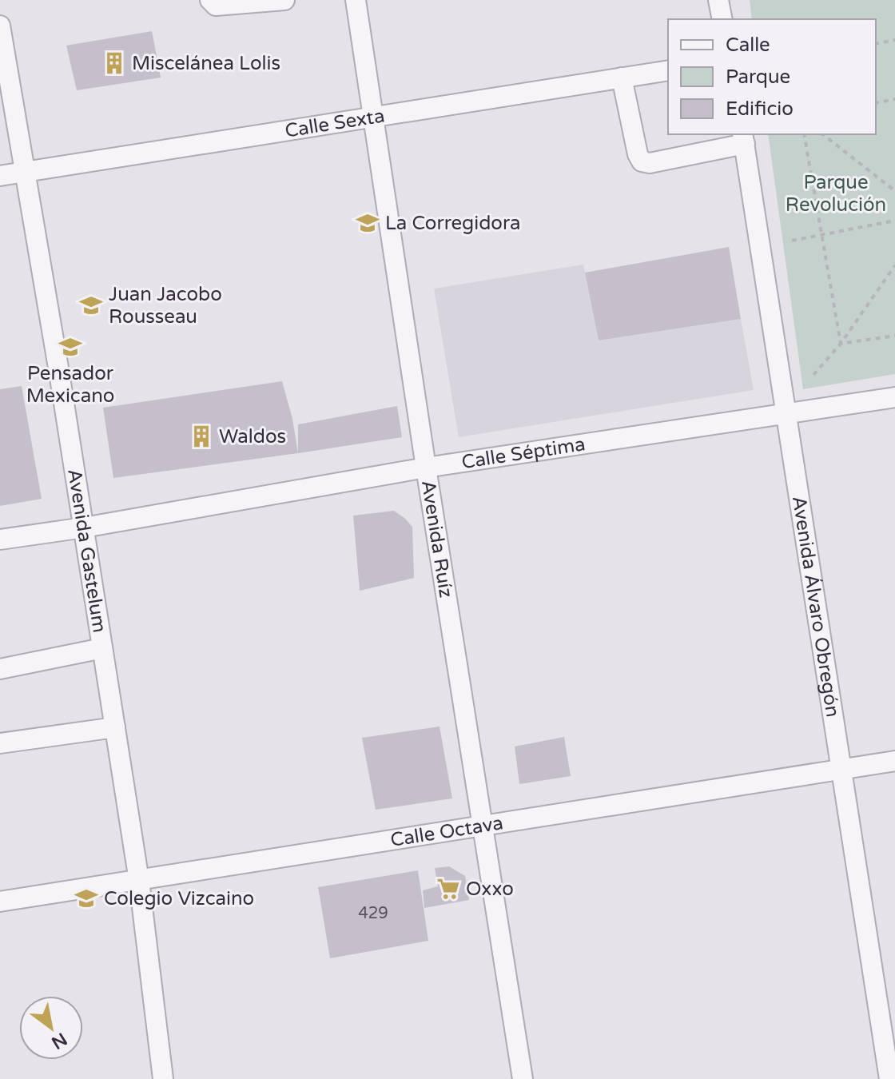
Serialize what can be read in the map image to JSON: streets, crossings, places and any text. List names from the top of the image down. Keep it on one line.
{"streets":{"street":["Calle Sexta","Calle Séptima","Avenida Ruíz","Avenida Gastelum","Avenida Álvaro Obregón","Calle Octava"]},"crossings":[["Calle Sexta","Avenida Ruíz"],["Calle Sexta","Avenida Gastelum"],["Calle Séptima","Avenida Ruíz"],["Calle Séptima","Avenida Gastelum"],["Calle Séptima","Avenida Álvaro Obregón"],["Avenida Ruíz","Calle Octava"],["Avenida Gastelum","Calle Octava"],["Avenida Álvaro Obregón","Calle Octava"]],"parks":["Parque Revolución"],"places":{"building":["Miscelánea Lolis","Waldos"],"school or university":["La Corregidora","Juan Jacobo Rousseau","Pensador Mexicano","Colegio Vizcaino"],"supermarket":["Oxxo"]},"house_numbers":["429"],"legend":["Calle","Parque","Edificio"],"north":"bottom right"}
